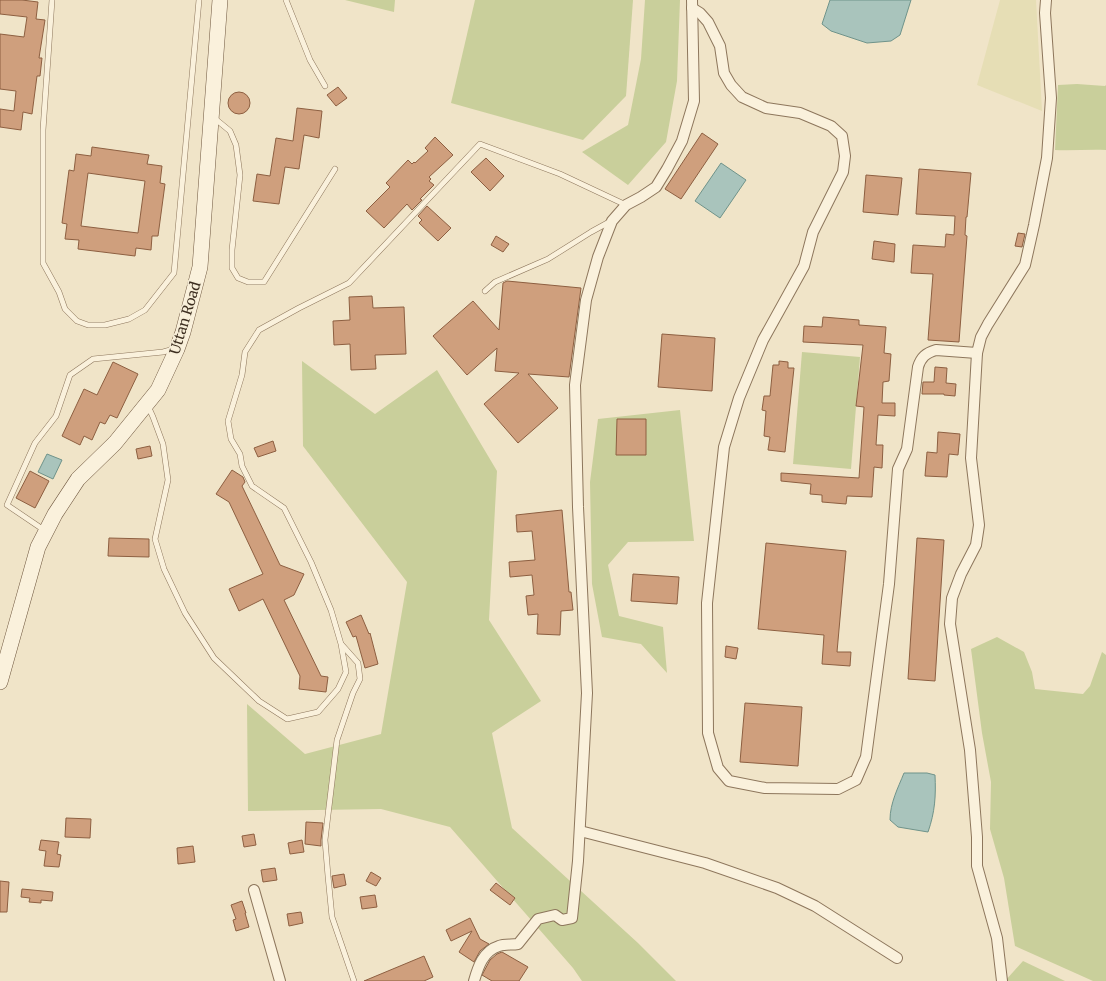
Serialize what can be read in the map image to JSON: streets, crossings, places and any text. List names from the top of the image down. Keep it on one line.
{"streets":{"main road":["Uttan Road"]}}
